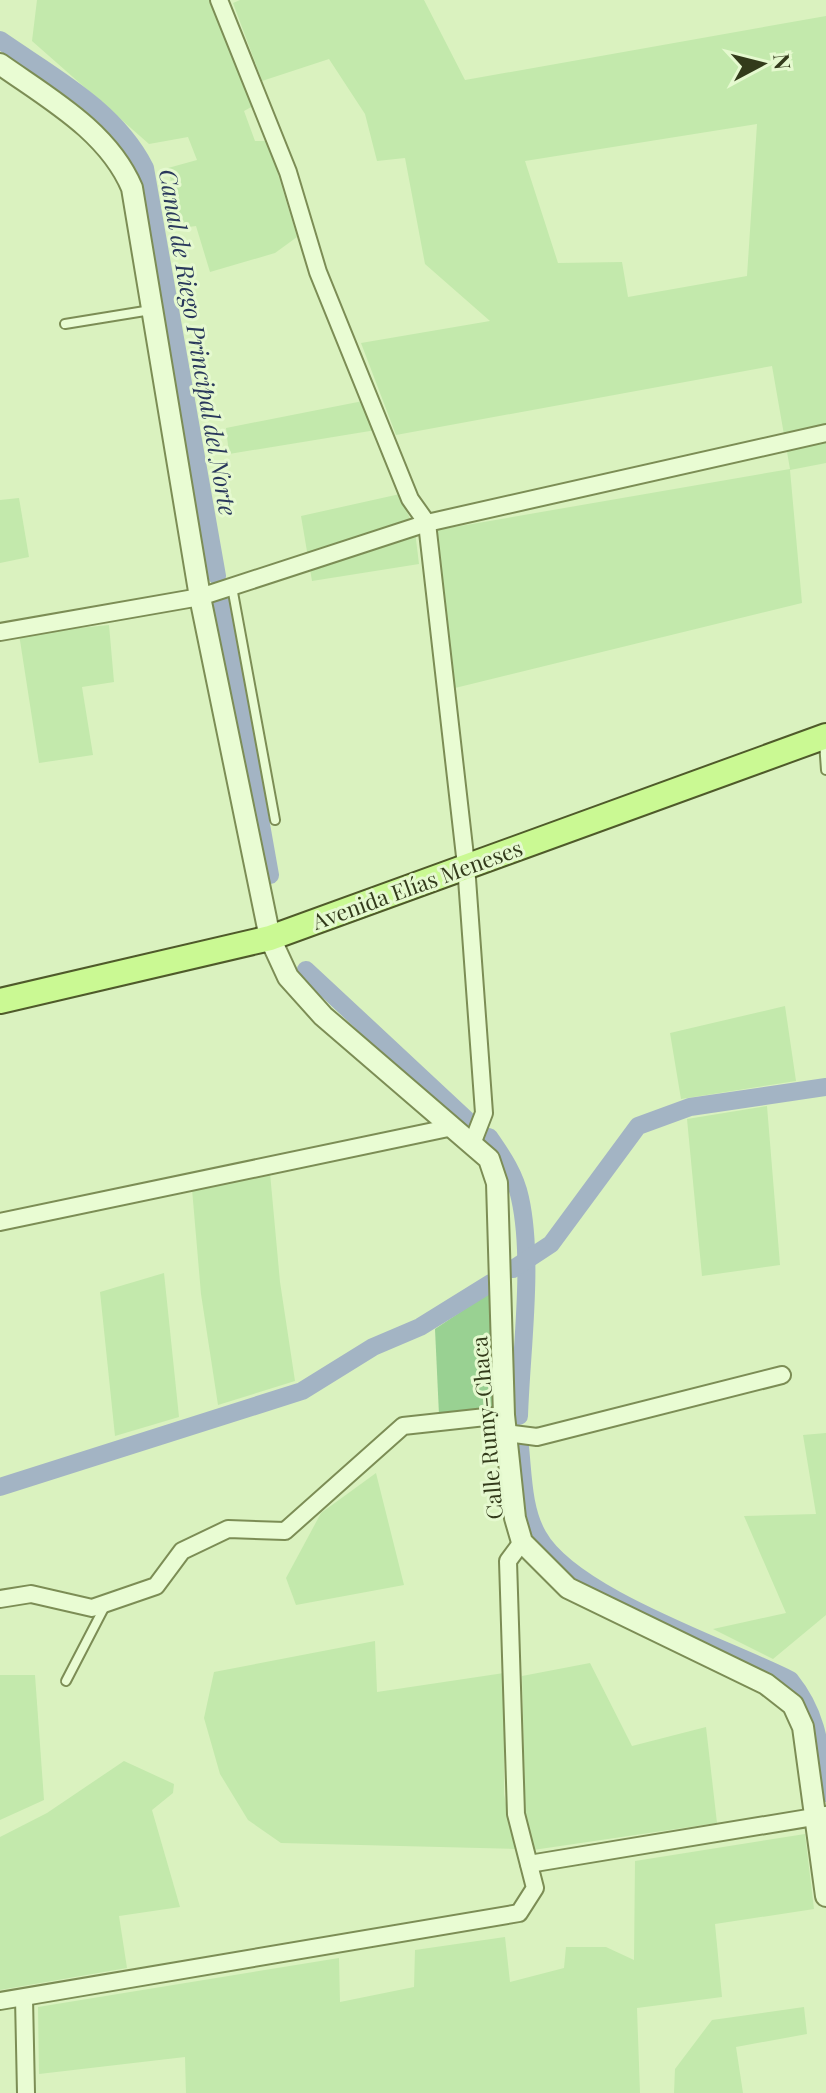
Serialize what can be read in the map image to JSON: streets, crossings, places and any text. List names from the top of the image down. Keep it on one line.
{"streets":{"main road":["Avenida Elías Meneses"],"street":["Calle Rumy-Chaca"]},"crossings":[["Avenida Elías Meneses","Calle Rumy-Chaca"]],"water":["Canal de Riego Principal del Norte"],"north":"right"}
